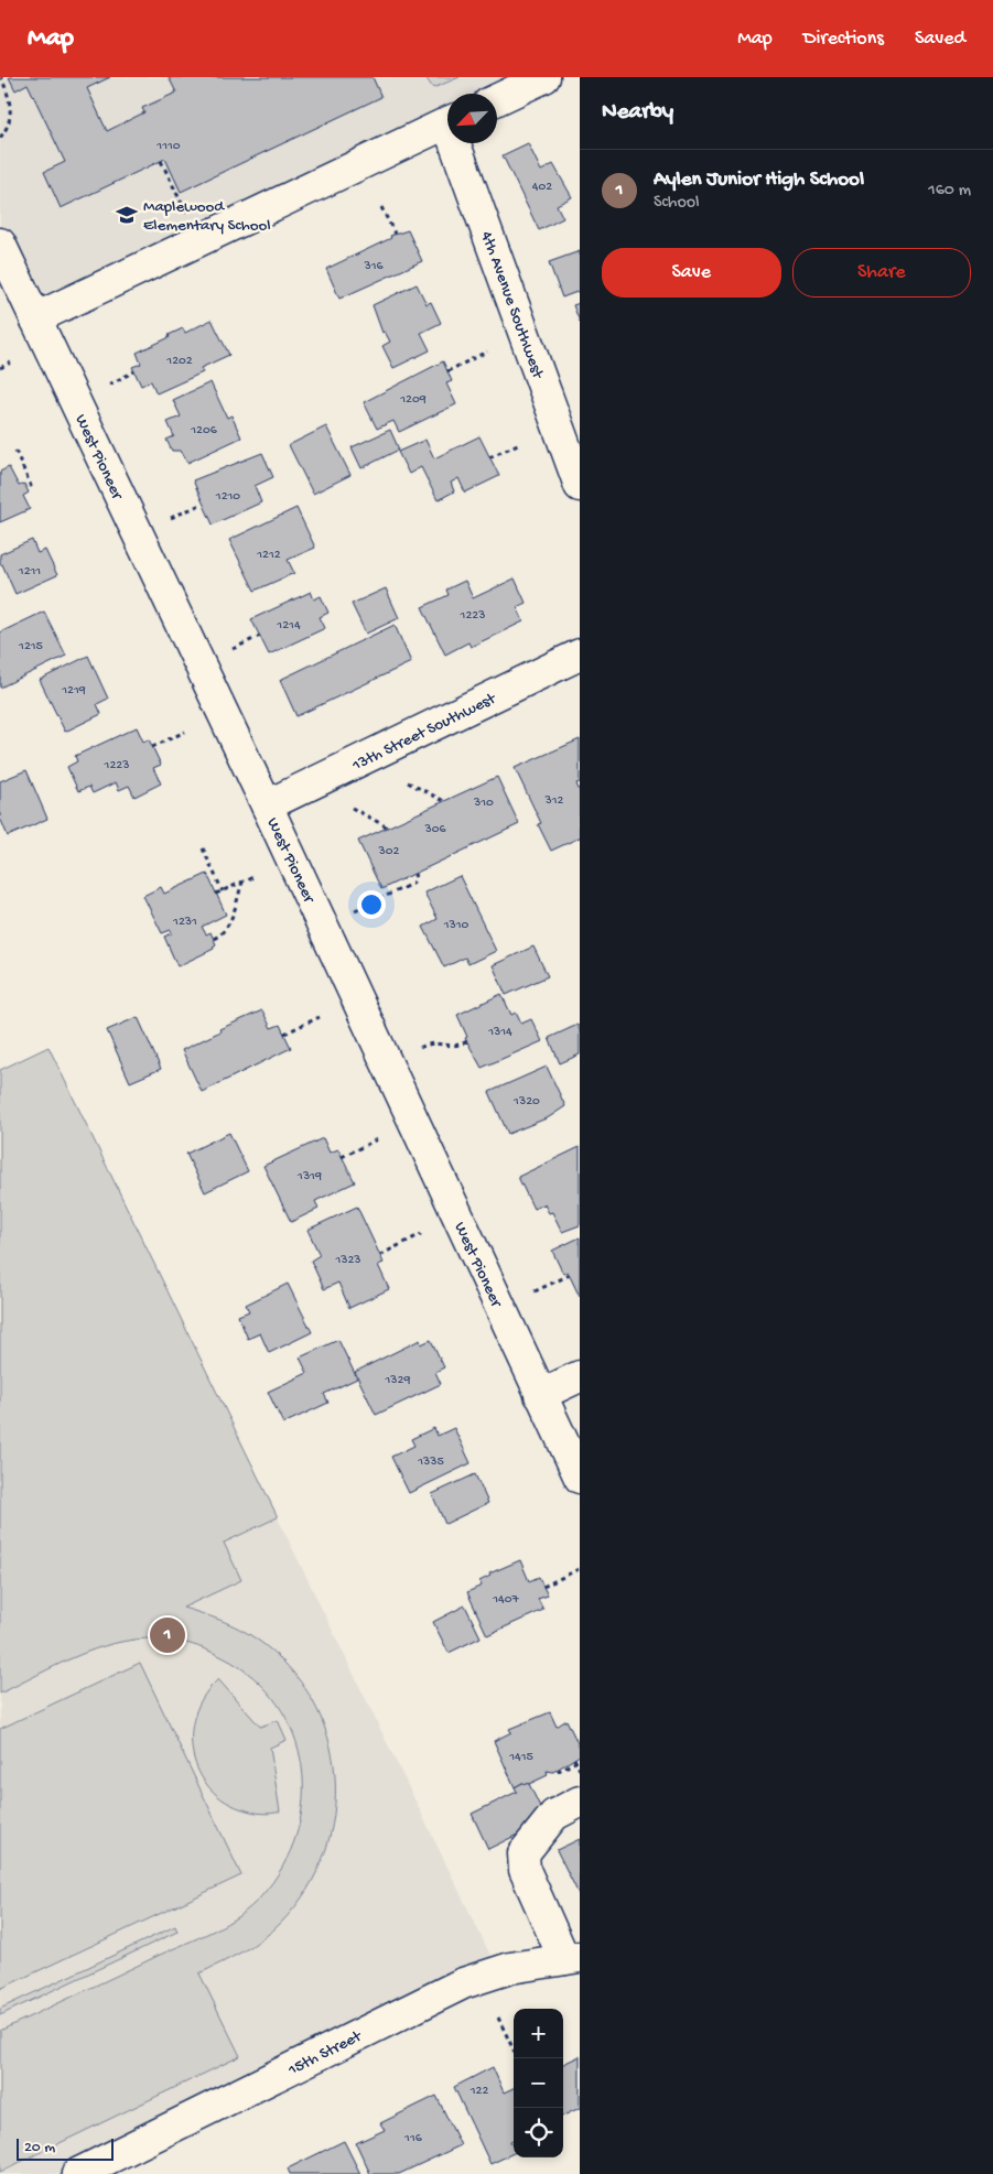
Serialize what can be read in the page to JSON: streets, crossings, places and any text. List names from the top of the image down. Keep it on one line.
{"streets":{"street":["4th Avenue Southwest","West Pioneer","13th Street Southwest","15th Street"]},"crossings":[["West Pioneer","13th Street Southwest"]],"places":{"school or university":["Maplewood Elementary School"]},"house_numbers":["1110","402","316","1202","1209","1206","1210","1212","1211","1223","1214","1215","1219","1223","312","310","306","302","1231","1310","1314","1320","1319","1323","1329","1335","1407","1415","122","116"],"scale_bar":"20 m","north":"bottom left","page":{"header":"Map","nav":["Map","Directions","Saved"],"heading":"Nearby","list":[{"mark":"1","name":"Aylen Junior High School","note":"School","value":"160 m"}],"buttons":["Save","Share"],"pins":"1","map_buttons":["+","−"],"scale":"20 m"}}
